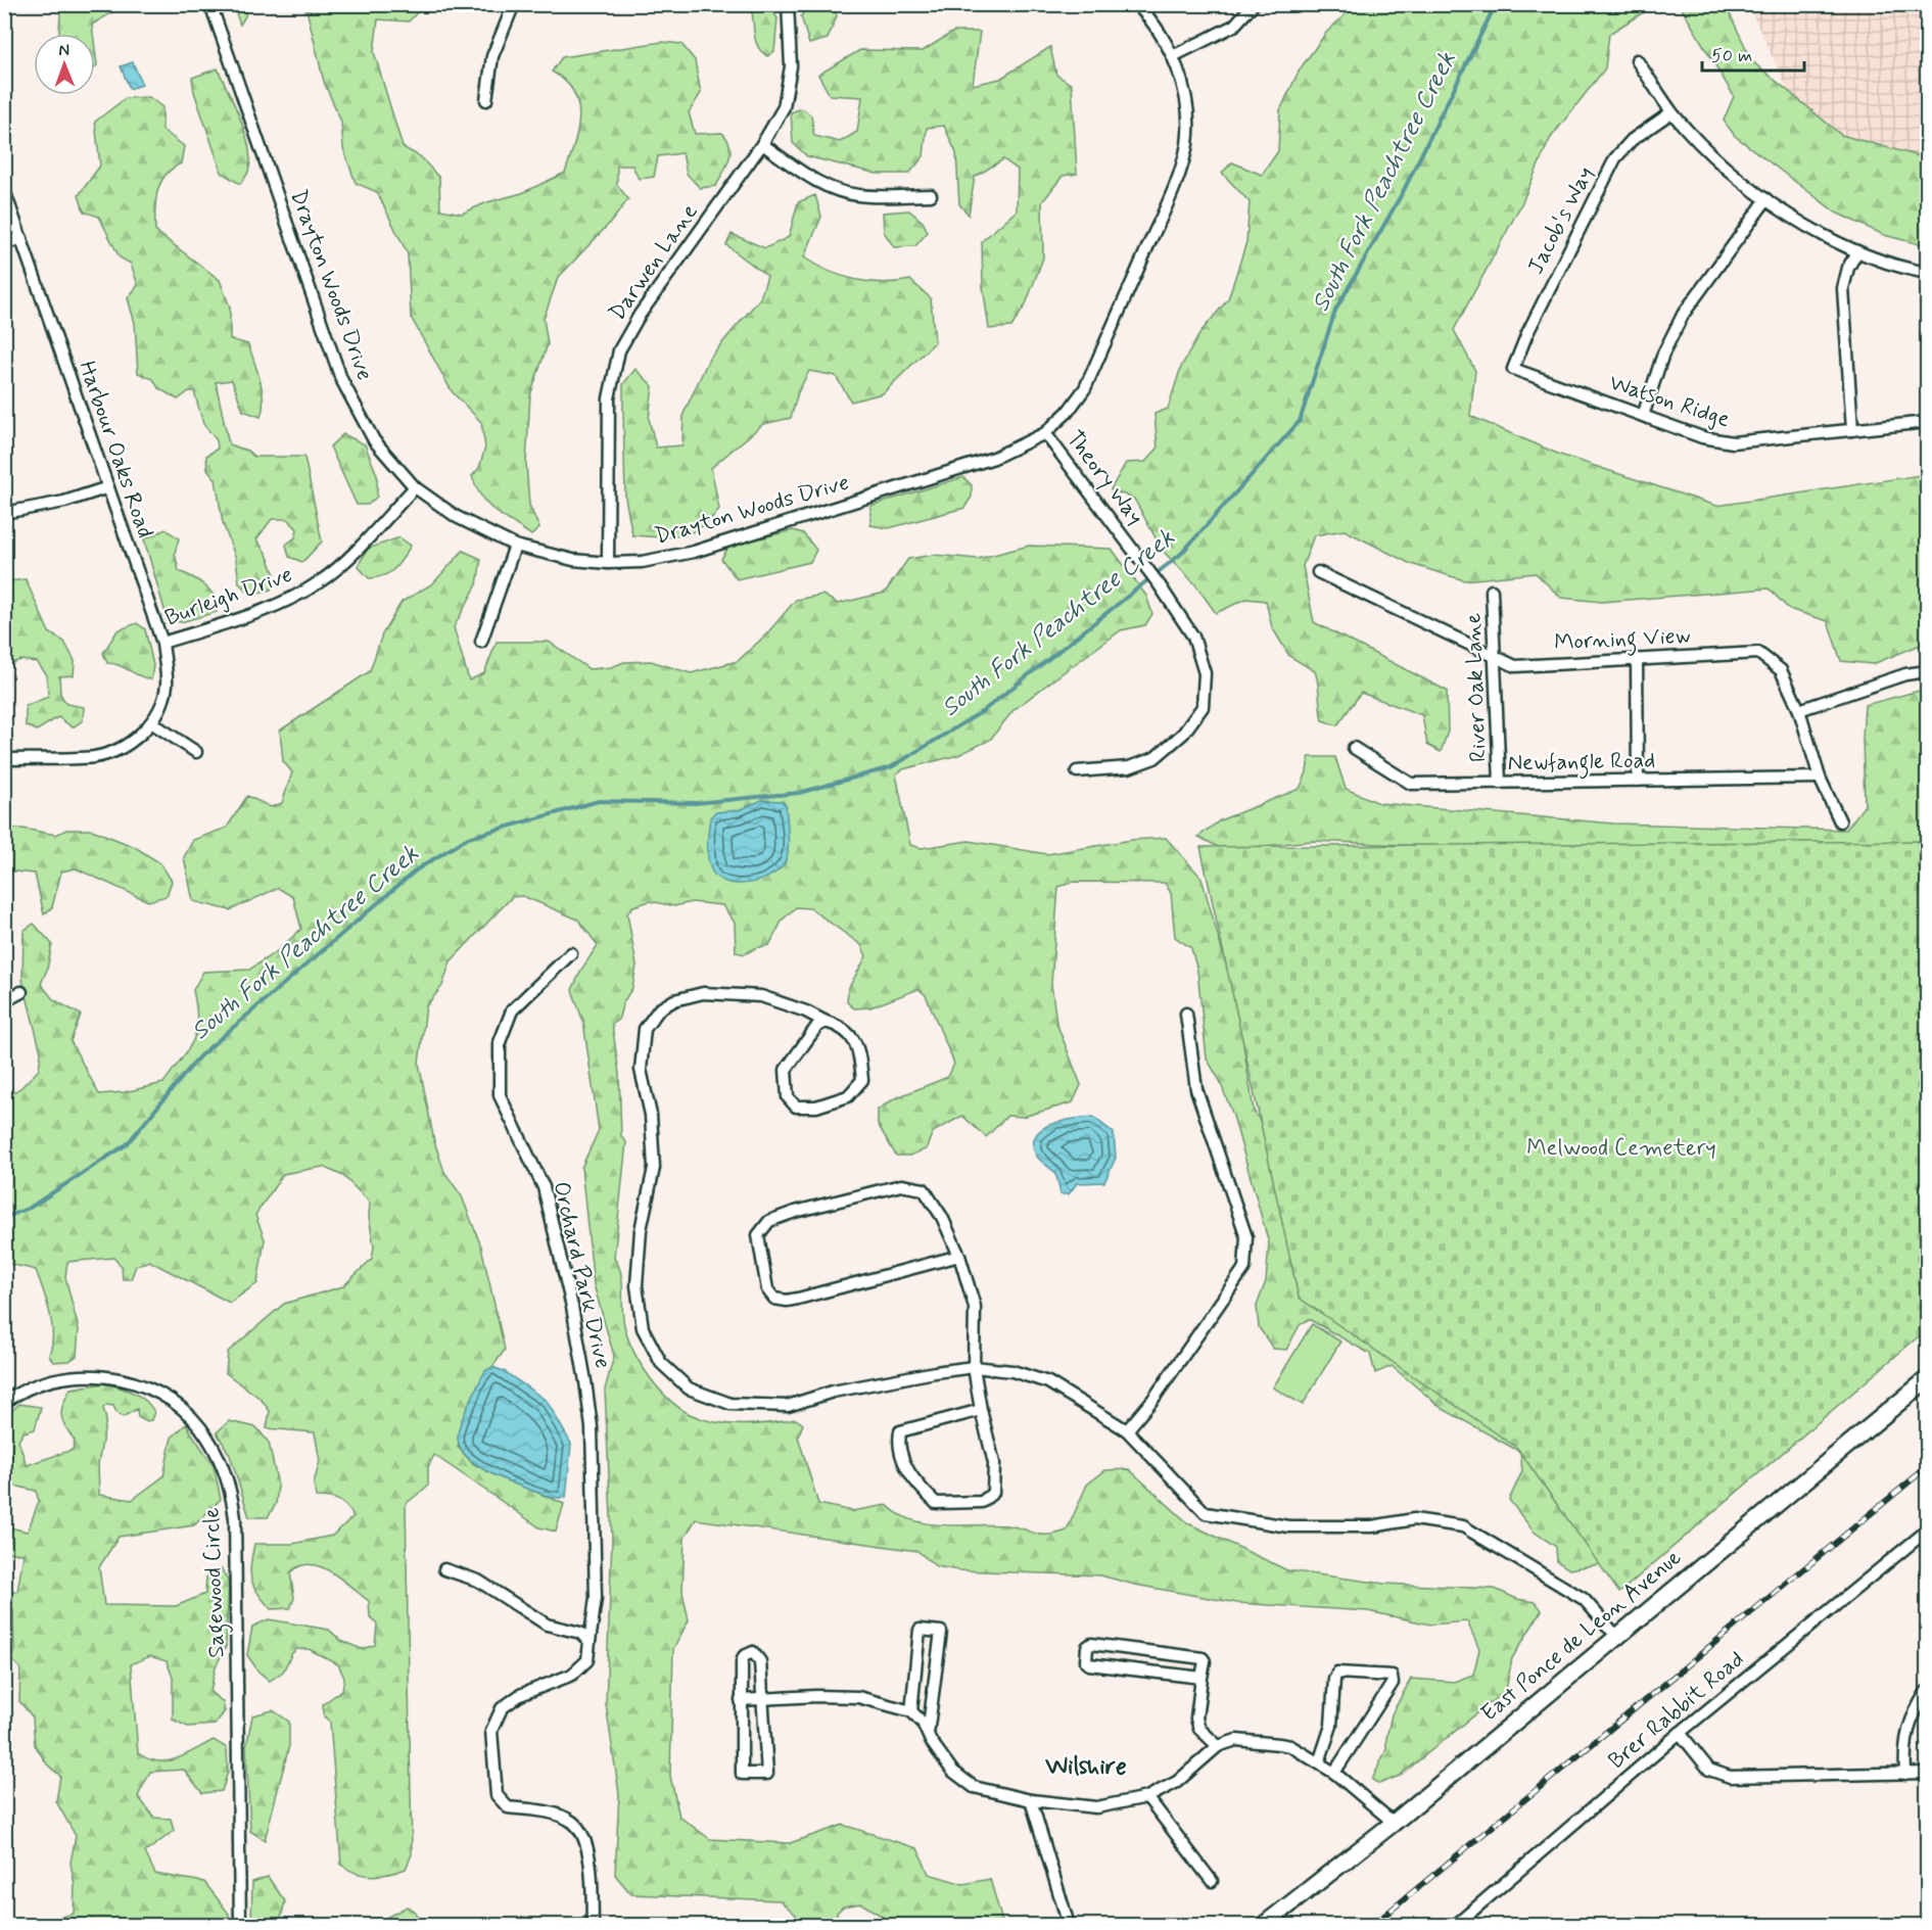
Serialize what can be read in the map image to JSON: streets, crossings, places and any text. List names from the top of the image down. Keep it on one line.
{"streets":{"main road":["East Ponce de Leon Avenue"],"street":["Jacob's Way","Darwen Lane","Drayton Woods Drive","Watson Ridge","Harbour Oaks Road","Theory Way","Burleigh Drive","Morning View","River Oak Lane","Newfangle Road","Orchard Park Drive","Sagewood Circle","Brer Rabbit Road"]},"crossings":[["Jacob's Way","Watson Ridge"],["Darwen Lane","Drayton Woods Drive"],["Drayton Woods Drive","Theory Way"],["Drayton Woods Drive","Burleigh Drive"],["Harbour Oaks Road","Burleigh Drive"],["Morning View","River Oak Lane"],["Morning View","Newfangle Road"],["River Oak Lane","Newfangle Road"]],"districts":["Wilshire"],"water":["South Fork Peachtree Creek"],"parks":["Melwood Cemetery"],"scale_bar":"50 m","north":"top"}
